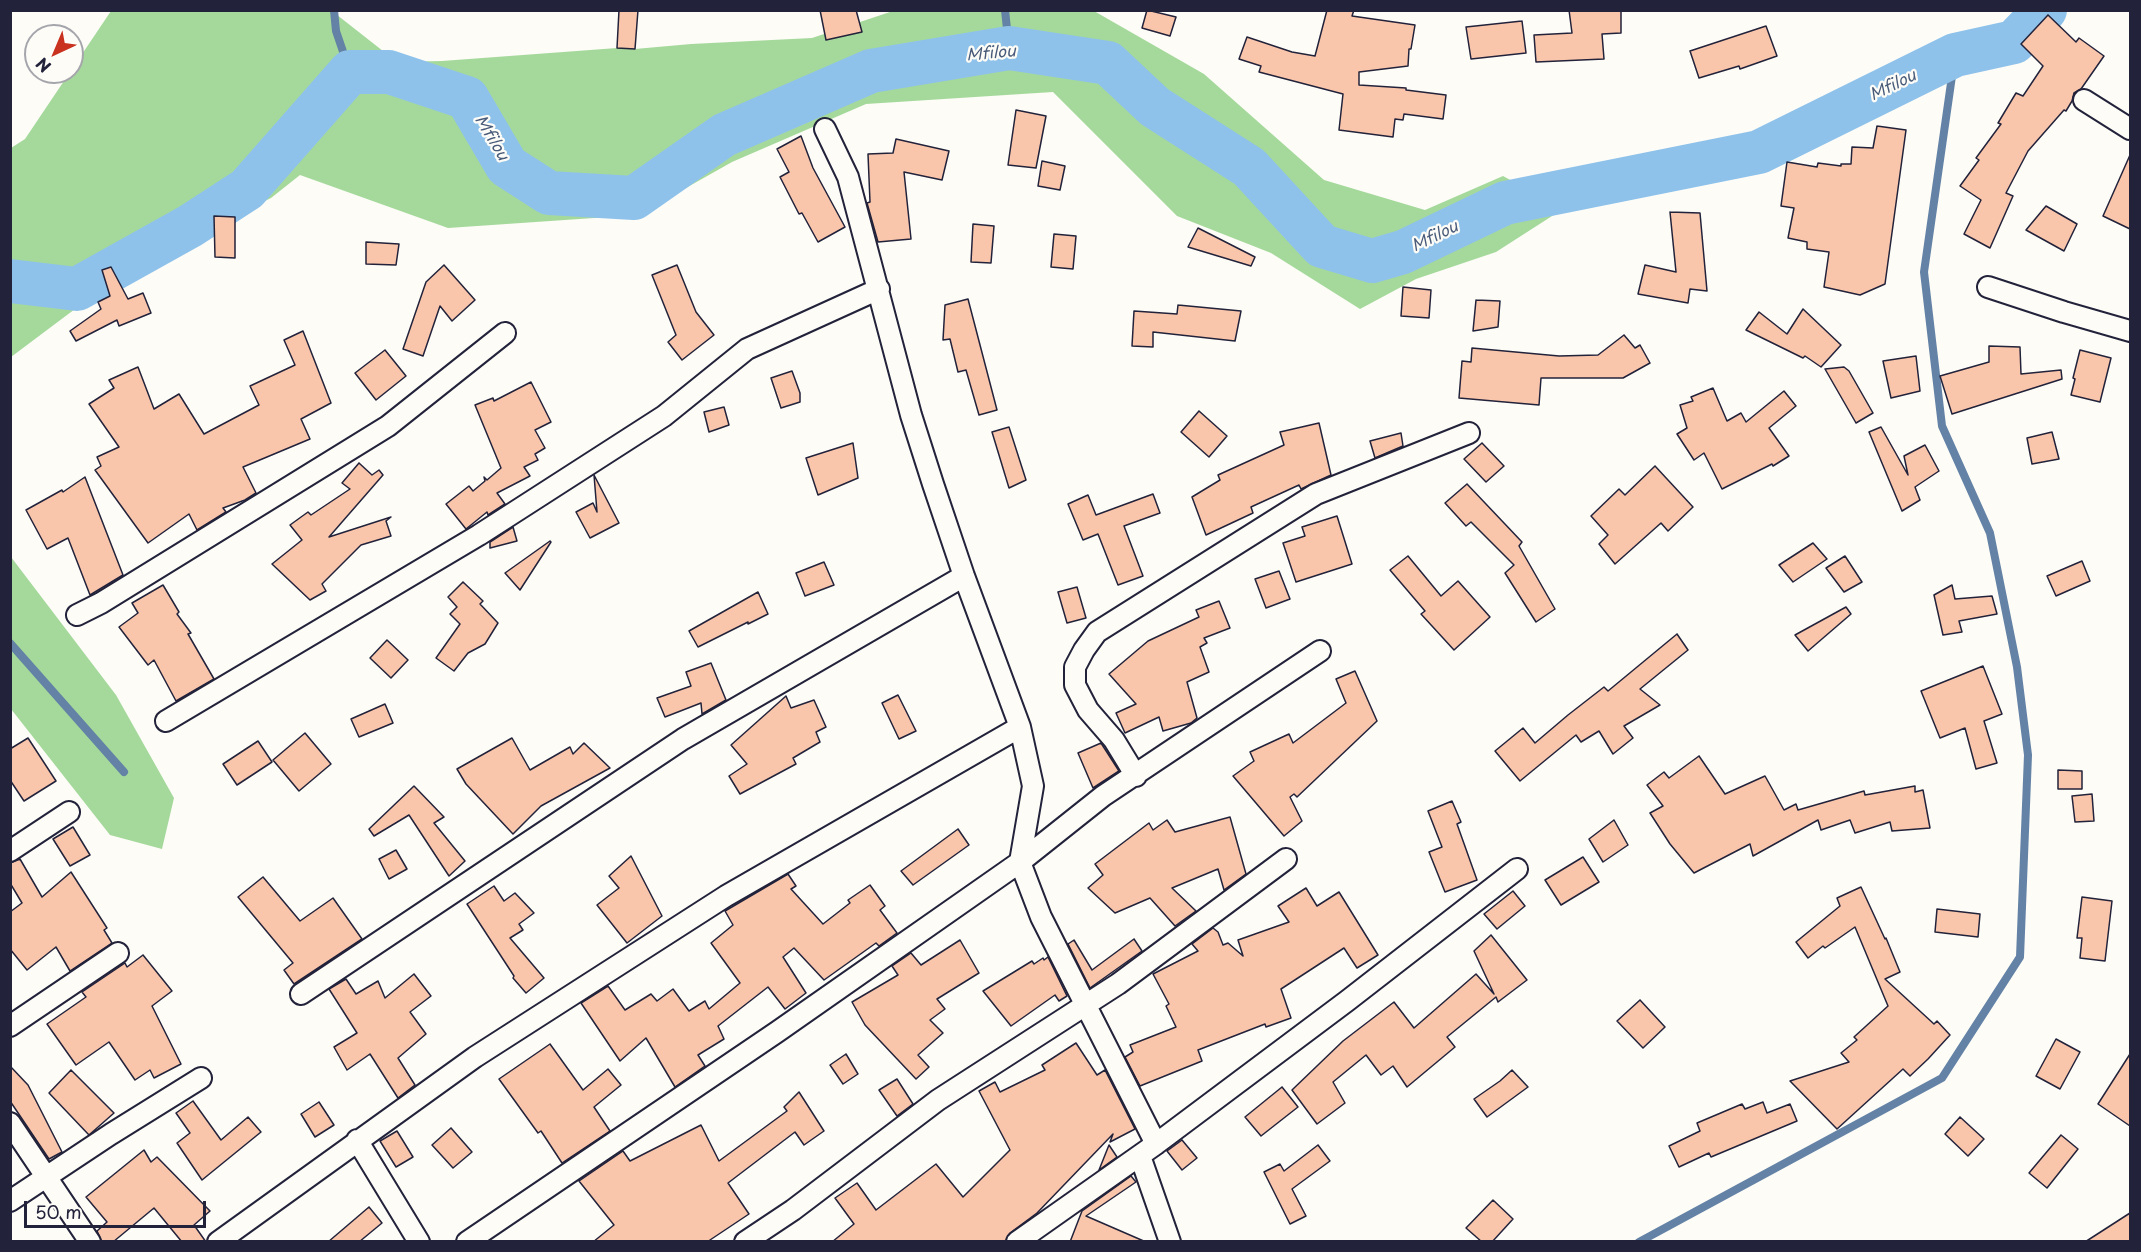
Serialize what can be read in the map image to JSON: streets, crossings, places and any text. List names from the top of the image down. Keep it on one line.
{"water":["Mfilou"],"scale_bar":"50 m","north":"bottom left"}
